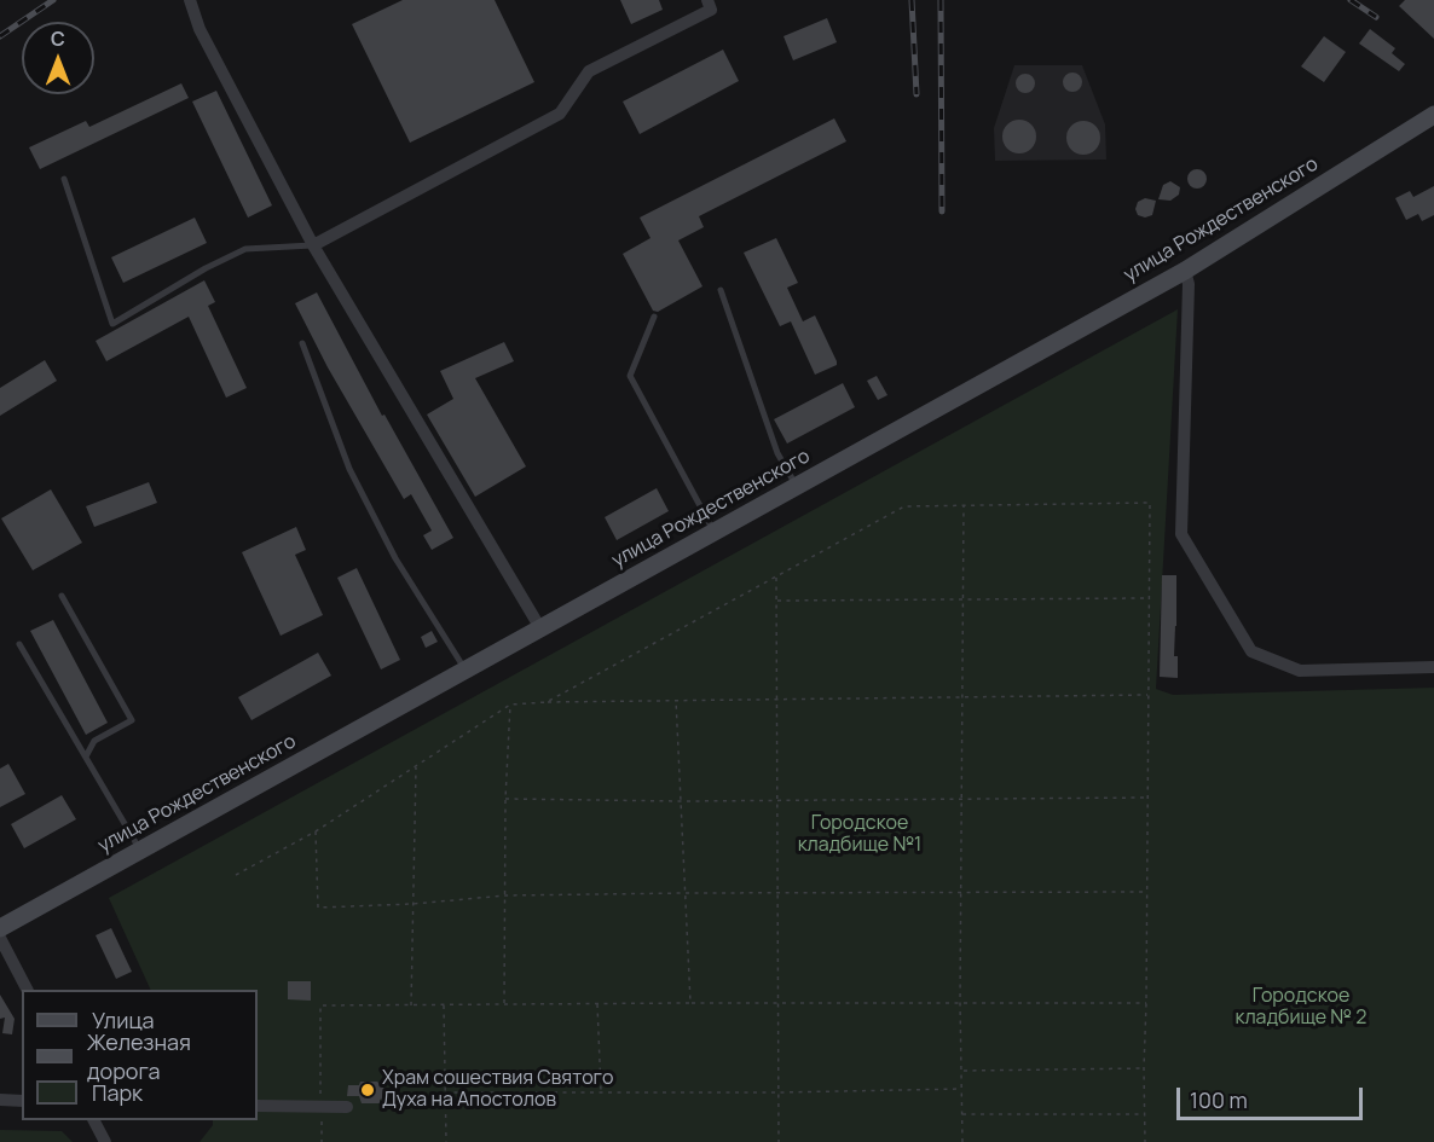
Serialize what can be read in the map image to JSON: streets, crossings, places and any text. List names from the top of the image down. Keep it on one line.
{"streets":{"main road":["улица Рождественского"]},"parks":["Городское кладбище №1","Городское кладбище № 2"],"places":["Храм сошествия Святого Духа на Апостолов"],"legend":["Улица","Железная дорога","Парк"],"scale_bar":"100 m","north":"top"}
